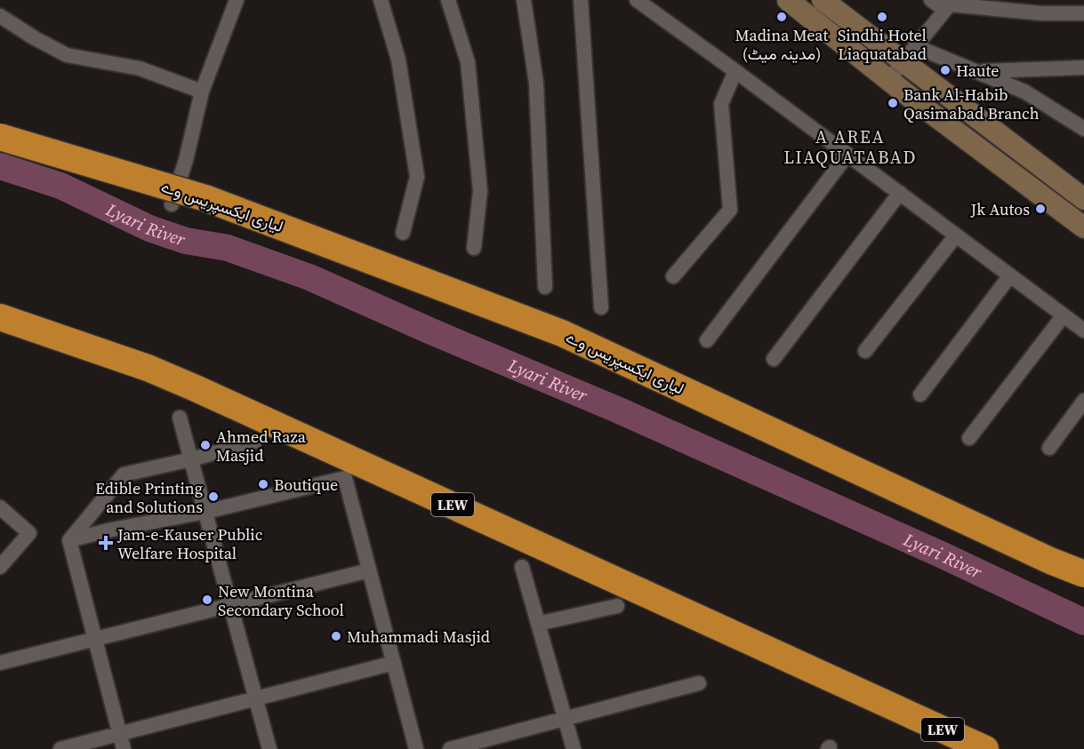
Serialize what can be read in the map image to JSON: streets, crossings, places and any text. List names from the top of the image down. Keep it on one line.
{"streets":{"highway":["لیاری ایکسپریس وے","LEW"]},"districts":["A AREA LIAQUATABAD"],"water":["Lyari River"],"places":{"other":["Madina Meat (مدینہ میٹ)","Sindhi Hotel Liaquatabad","Haute","Bank Al-Habib Qasimabad Branch","Jk Autos","Ahmed Raza Masjid","Boutique","Edible Printing and Solutions","New Montina Secondary School","Muhammadi Masjid"],"health":["Jam-e-Kauser Public Welfare Hospital"]}}
